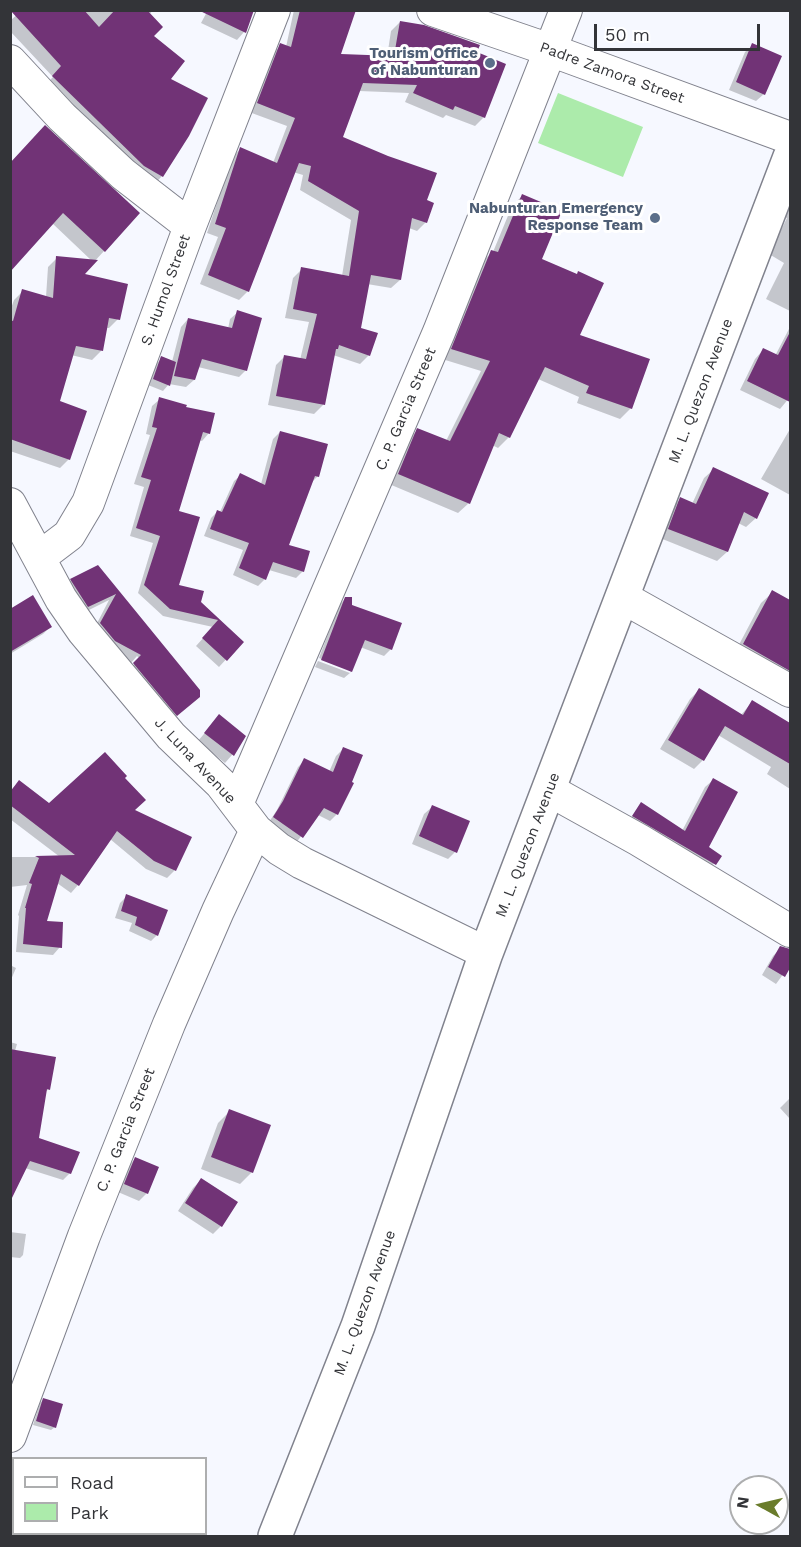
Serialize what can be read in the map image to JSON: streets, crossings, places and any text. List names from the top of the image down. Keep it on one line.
{"streets":{"main road":["M. L. Quezon Avenue"],"street":["Padre Zamora Street","S. Humol Street","C. P. Garcia Street","J. Luna Avenue"]},"crossings":[["Padre Zamora Street","C. P. Garcia Street"],["S. Humol Street","J. Luna Avenue"],["M. L. Quezon Avenue","J. Luna Avenue"],["C. P. Garcia Street","J. Luna Avenue"]],"places":["Tourism Office of Nabunturan","Nabunturan Emergency Response Team"],"legend":["Road","Park"],"scale_bar":"50 m","north":"left"}
